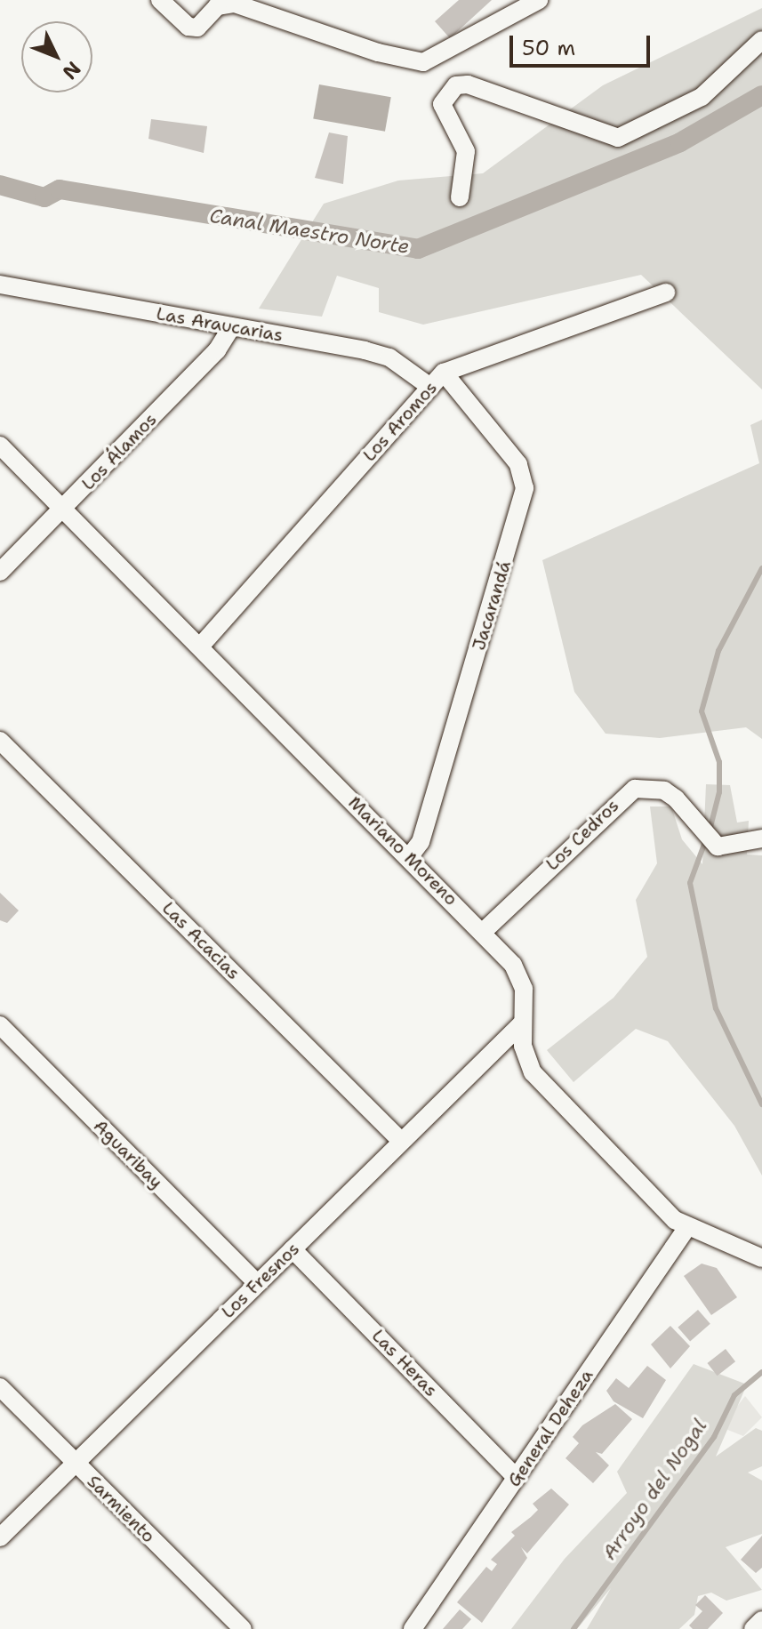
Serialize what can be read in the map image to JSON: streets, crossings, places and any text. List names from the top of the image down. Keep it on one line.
{"streets":{"street":["Las Araucarias","Los Aromos","Los Álamos","Jacarandá","Los Cedros","Mariano Moreno","Las Acacias","Aguaribay","Los Fresnos","Las Heras","General Deheza","Sarmiento"]},"crossings":[["Las Araucarias","Los Aromos"],["Las Araucarias","Los Álamos"],["Los Aromos","Jacarandá"],["Los Aromos","Mariano Moreno"],["Los Álamos","Mariano Moreno"],["Jacarandá","Mariano Moreno"],["Los Cedros","Mariano Moreno"],["Mariano Moreno","Los Fresnos"],["Mariano Moreno","General Deheza"],["Las Acacias","Los Fresnos"],["Aguaribay","Los Fresnos"],["Los Fresnos","Las Heras"],["Los Fresnos","Sarmiento"],["Las Heras","General Deheza"]],"water":["Canal Maestro Norte","Arroyo del Nogal"],"scale_bar":"50 m","north":"bottom right"}
